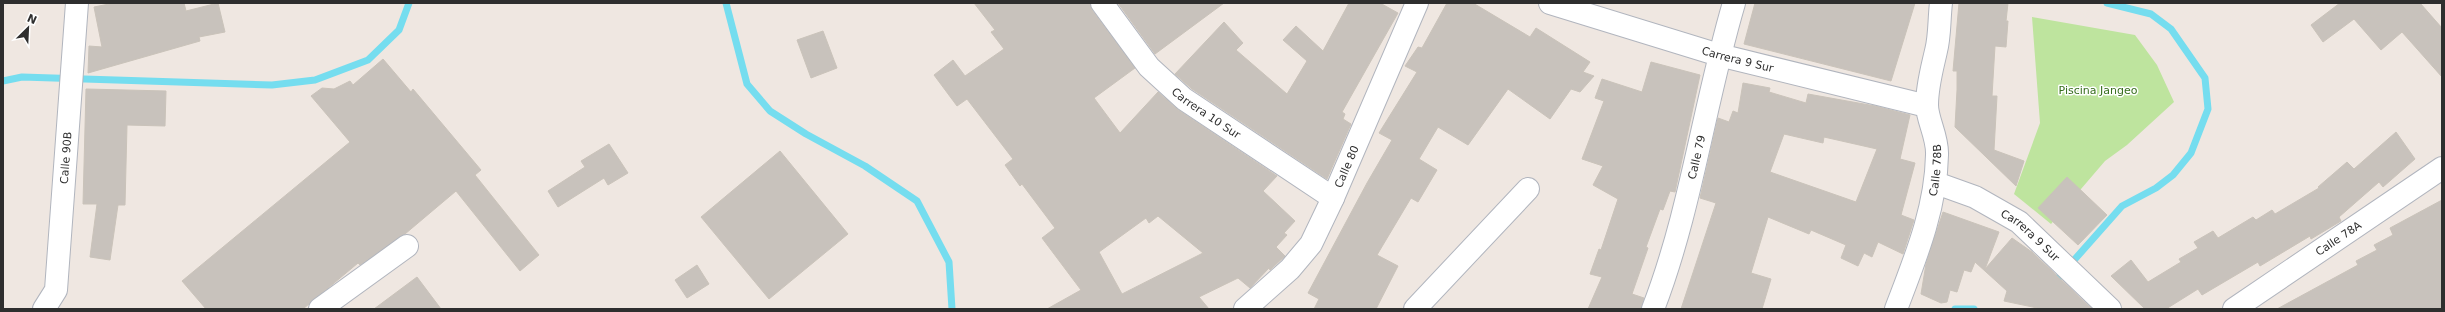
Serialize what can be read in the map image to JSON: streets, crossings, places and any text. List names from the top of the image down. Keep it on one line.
{"streets":{"street":["Carrera 9 Sur","Carrera 10 Sur","Calle 79","Calle 90B","Calle 80","Calle 78B","Calle 78A"]},"crossings":[["Carrera 9 Sur","Calle 79"],["Carrera 9 Sur","Calle 78B"],["Carrera 10 Sur","Calle 80"]],"parks":["Piscina Jangeo"],"north":"top right"}
